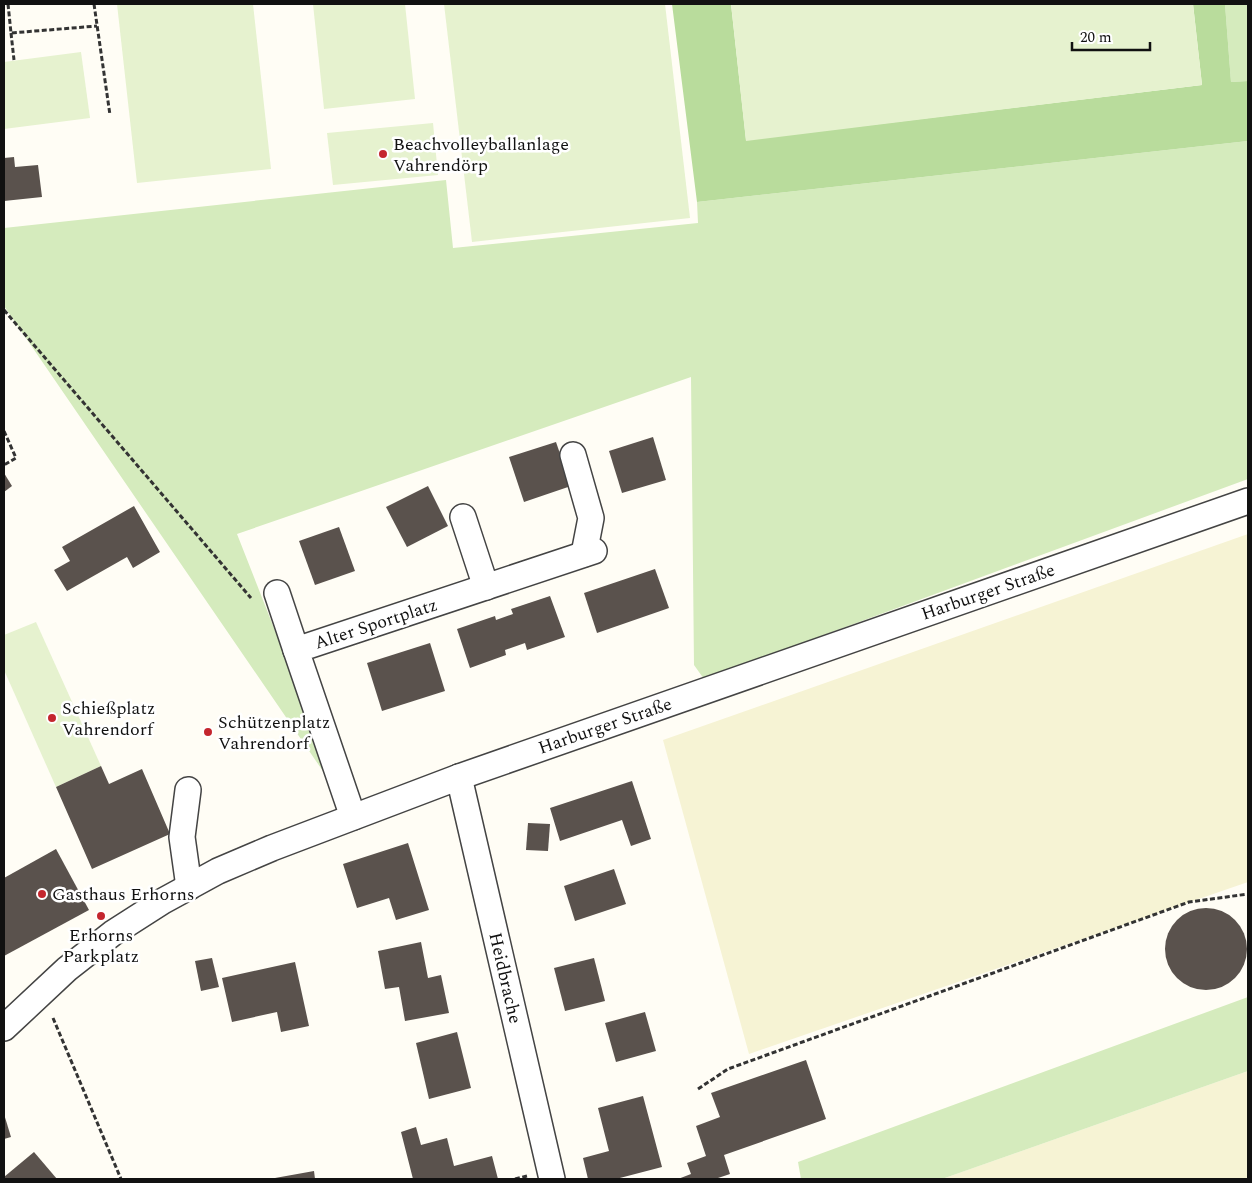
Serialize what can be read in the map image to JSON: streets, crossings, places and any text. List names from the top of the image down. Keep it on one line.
{"streets":{"street":["Harburger Straße","Alter Sportplatz","Heidbrache"]},"crossings":[["Harburger Straße","Alter Sportplatz"],["Harburger Straße","Heidbrache"]],"places":["Beachvolleyballanlage Vahrendörp","Schießplatz Vahrendorf","Schützenplatz Vahrendorf","Gasthaus Erhorns","Erhorns Parkplatz"],"scale_bar":"20 m"}
